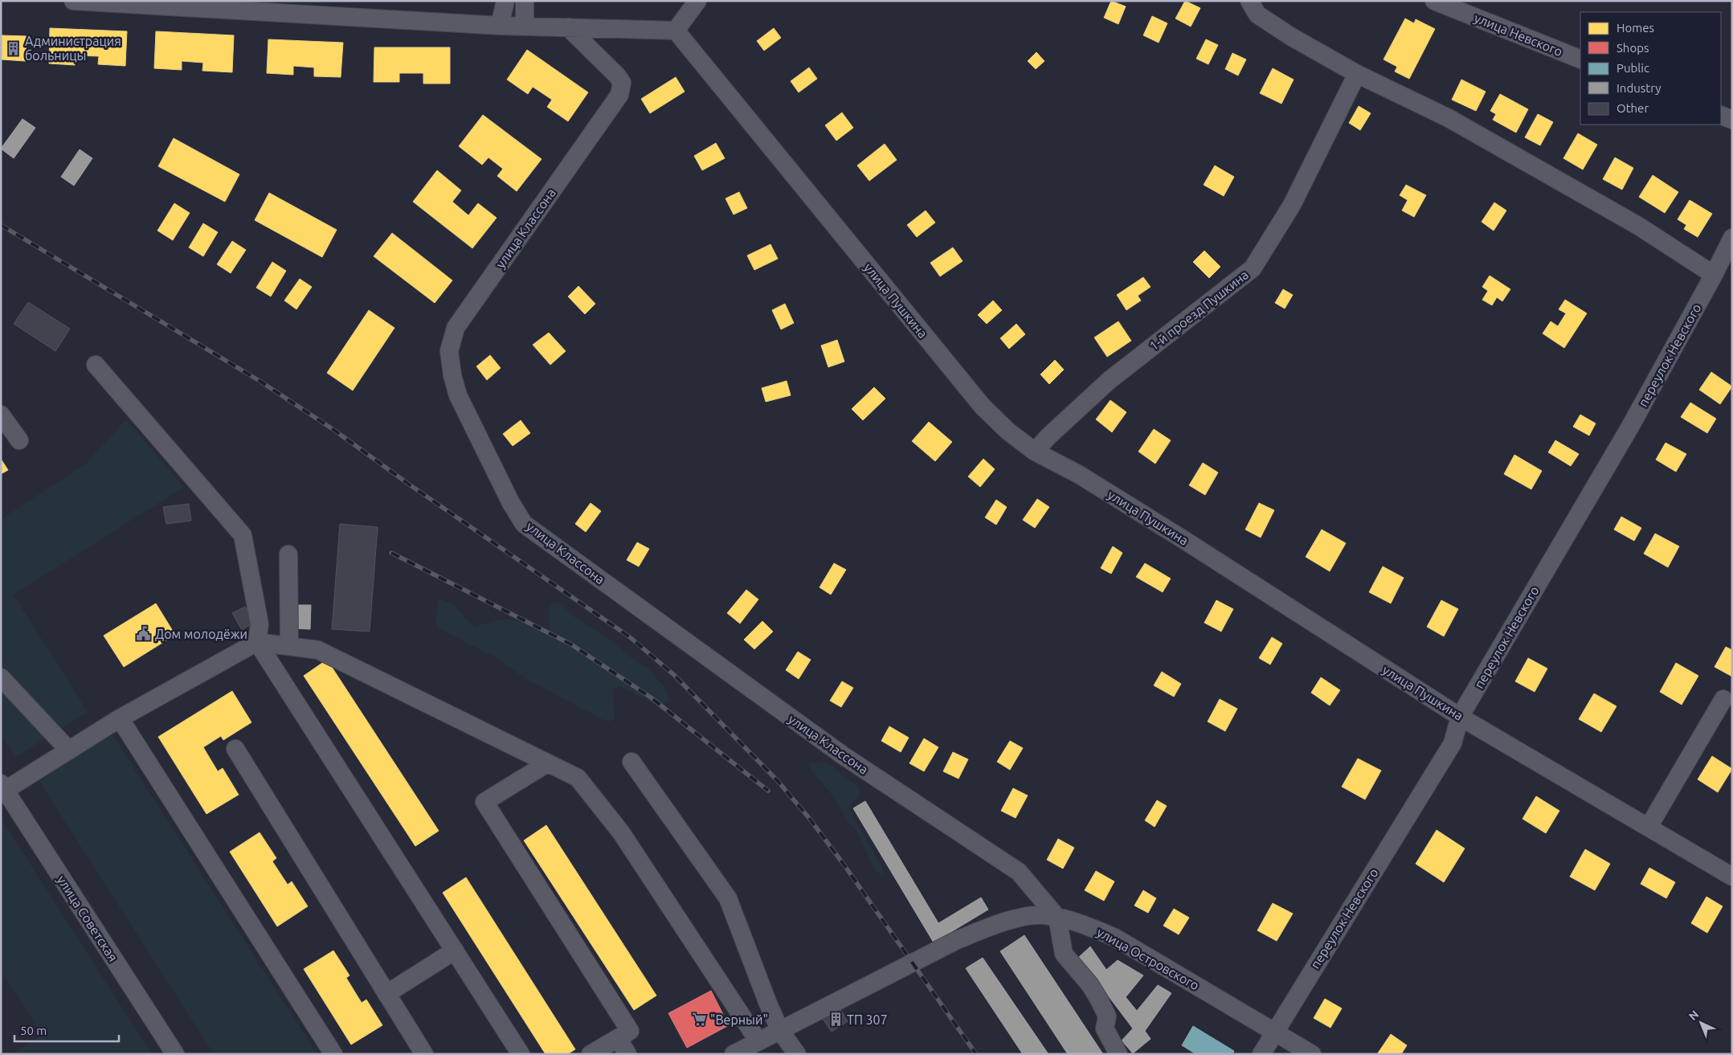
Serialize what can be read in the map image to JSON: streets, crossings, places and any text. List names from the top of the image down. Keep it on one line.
{"streets":{"street":["улица Невского","улица Классона","улица Пушкина","1-й проезд Пушкина","переулок Невского","улица Советская","улица Островского"]},"crossings":[["улица Классона","улица Островского"],["улица Пушкина","1-й проезд Пушкина"],["улица Пушкина","переулок Невского"],["переулок Невского","улица Островского"]],"places":{"building":["Администрация больницы","ТП 307"],"public building":["Дом молодёжи"],"supermarket":["\"Верный\""]},"legend":["Homes","Shops","Public","Industry","Other"],"scale_bar":"50 m","north":"top left"}
